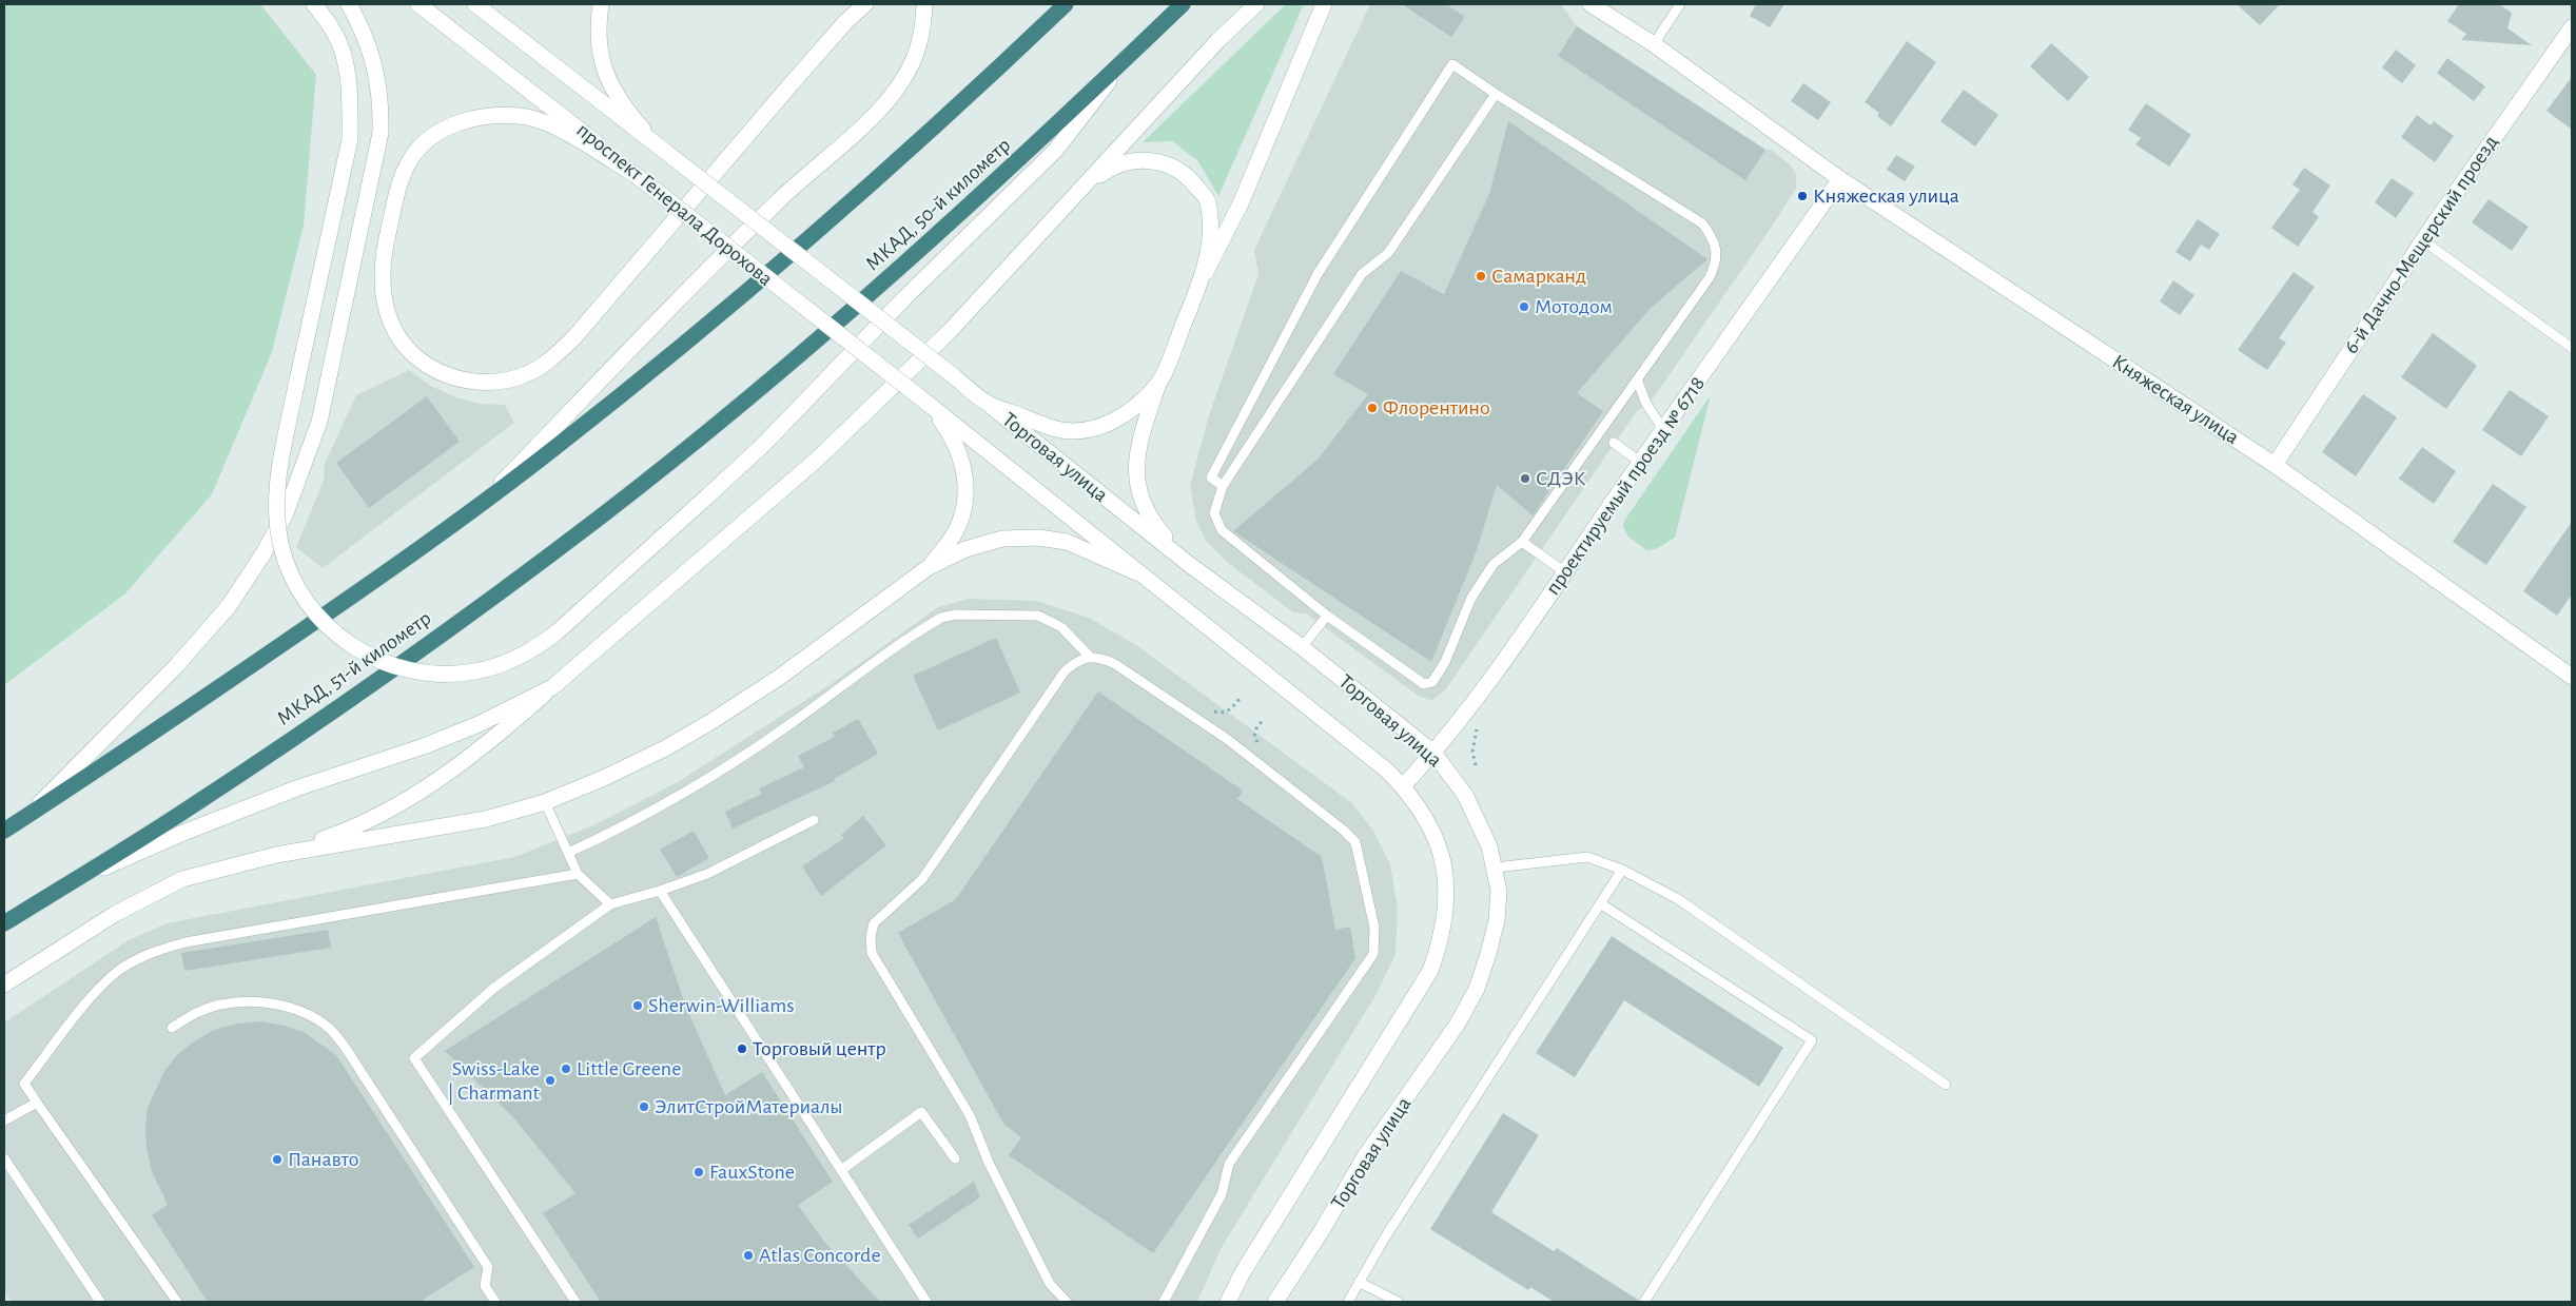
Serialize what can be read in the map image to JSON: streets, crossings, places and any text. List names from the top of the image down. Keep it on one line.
{"streets":{"highway":["МКАД, 50-й километр","МКАД, 51-й километр"],"street":["проспект Генерала Дорохова","6-й Дачно-Мещерский проезд","Княжеская улица","Торговая улица","проектируемый проезд № 6718"]},"crossings":[["проспект Генерала Дорохова","Торговая улица"],["МКАД, 50-й километр","МКАД, 51-й километр"],["6-й Дачно-Мещерский проезд","Княжеская улица"],["Княжеская улица","проектируемый проезд № 6718"],["Торговая улица","проектируемый проезд № 6718"]],"places":["Княжеская улица","Самарканд","Мотодом","Флорентино","СДЭК","Sherwin-Williams","Торговый центр","Little Greene","Swiss-Lake | Charmant","ЭлитСтройМатериалы","Панавто","FauxStone","Atlas Concorde"]}
